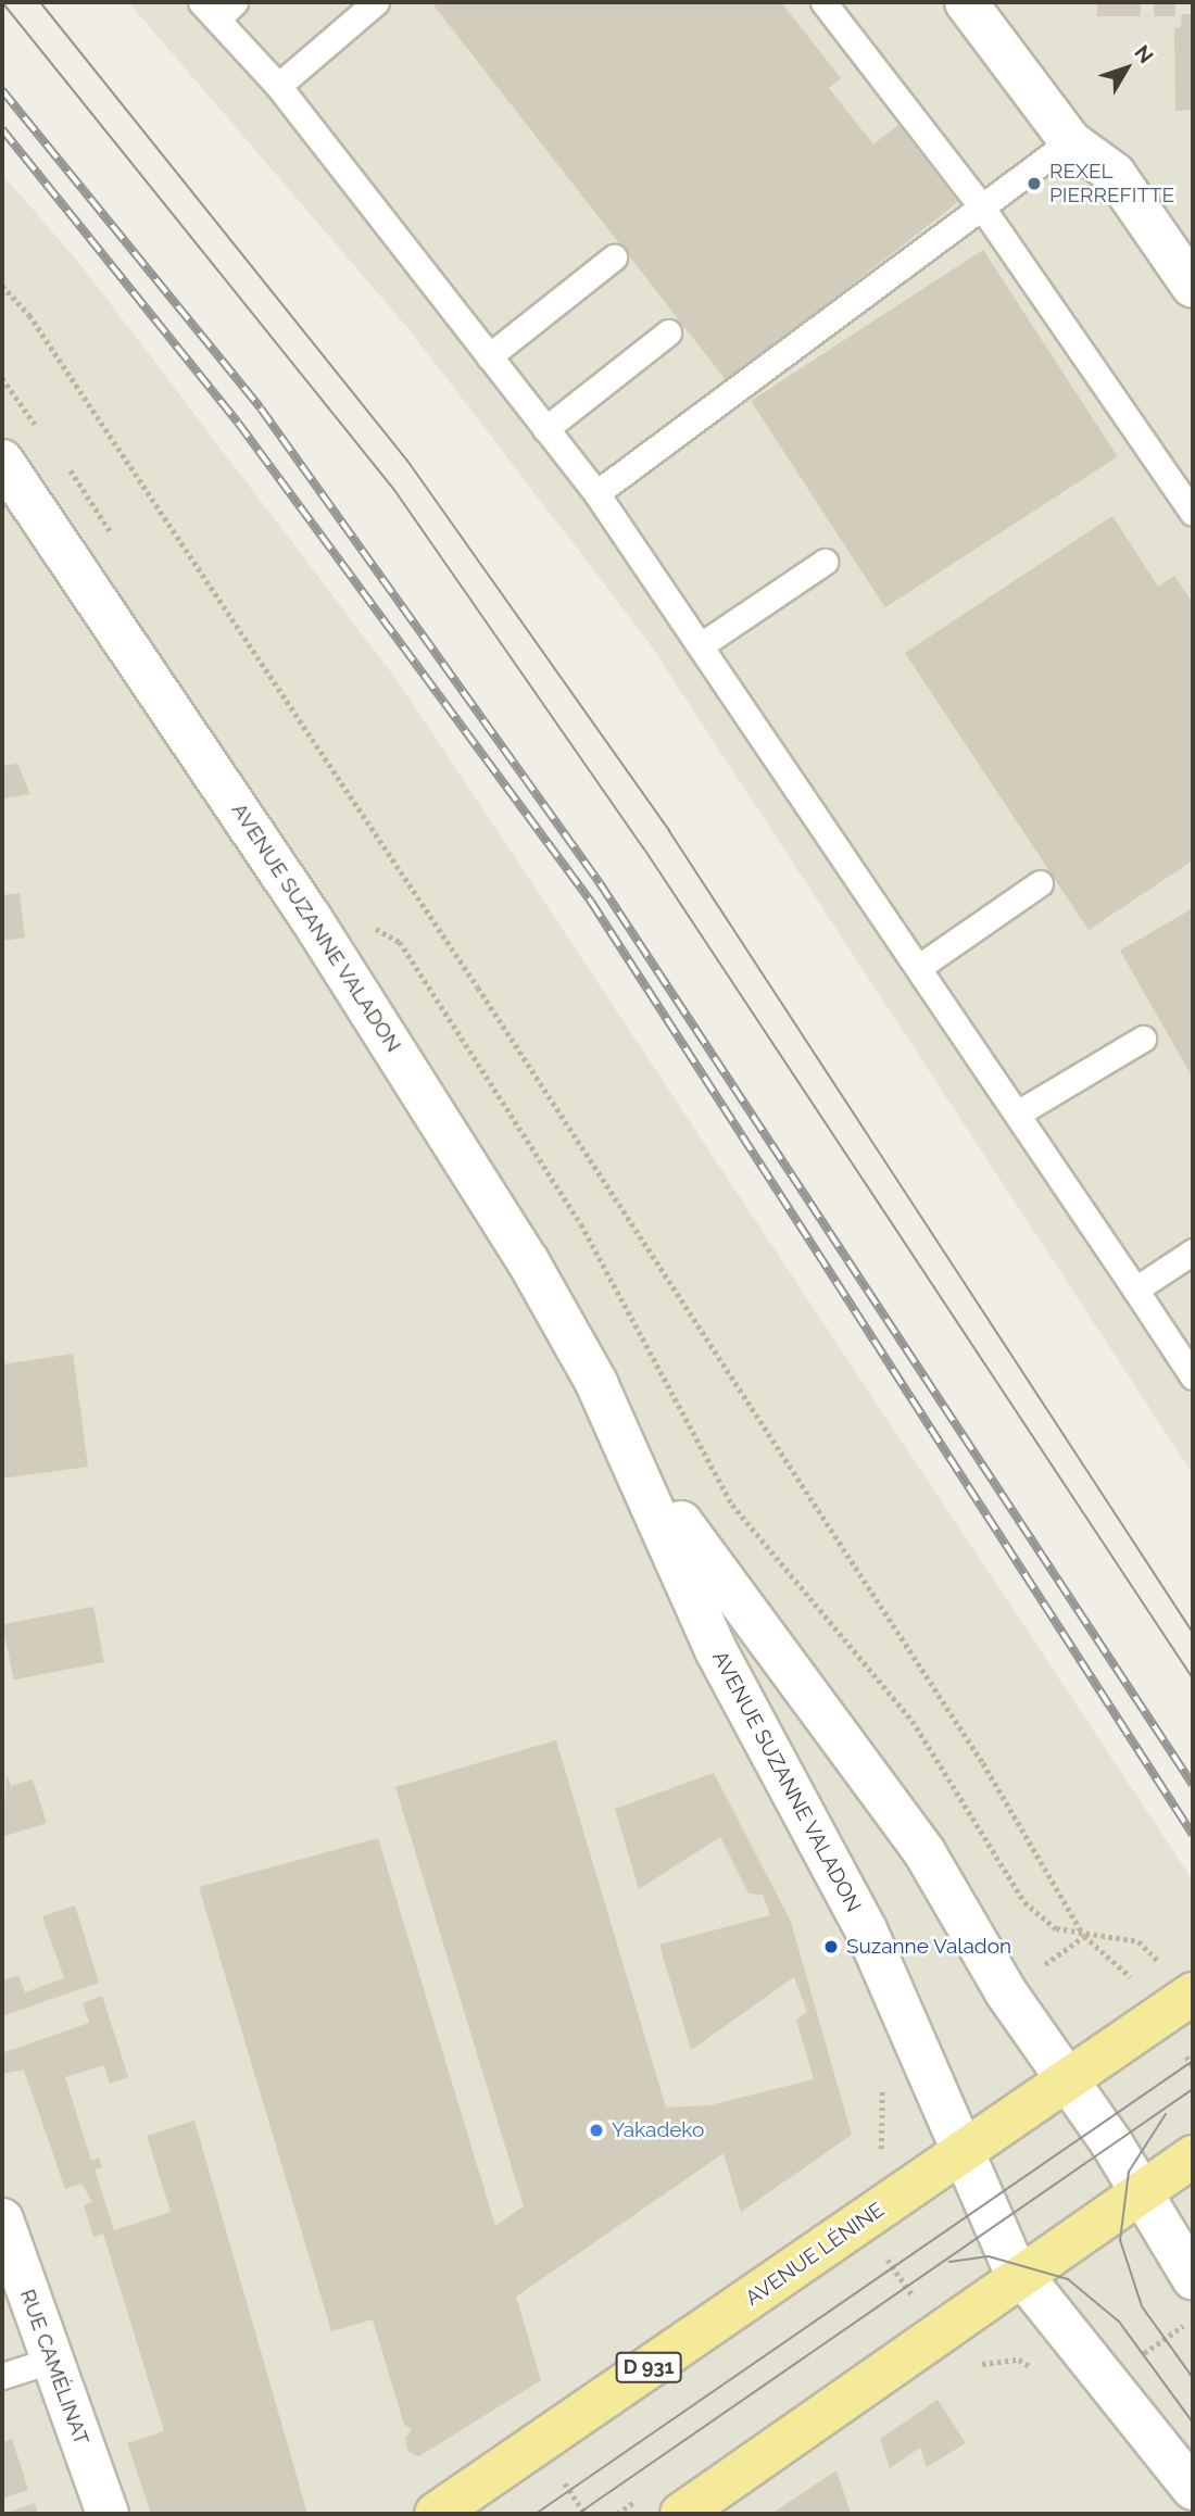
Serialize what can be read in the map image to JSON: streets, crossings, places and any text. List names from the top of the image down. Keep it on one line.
{"streets":{"main road":["AVENUE LÉNINE","D 931"],"street":["AVENUE SUZANNE VALADON","RUE CAMÉLINAT"]},"crossings":[["AVENUE SUZANNE VALADON","AVENUE LÉNINE"]],"places":["REXEL PIERREFITTE","Suzanne Valadon","Yakadeko"],"north":"top right"}
